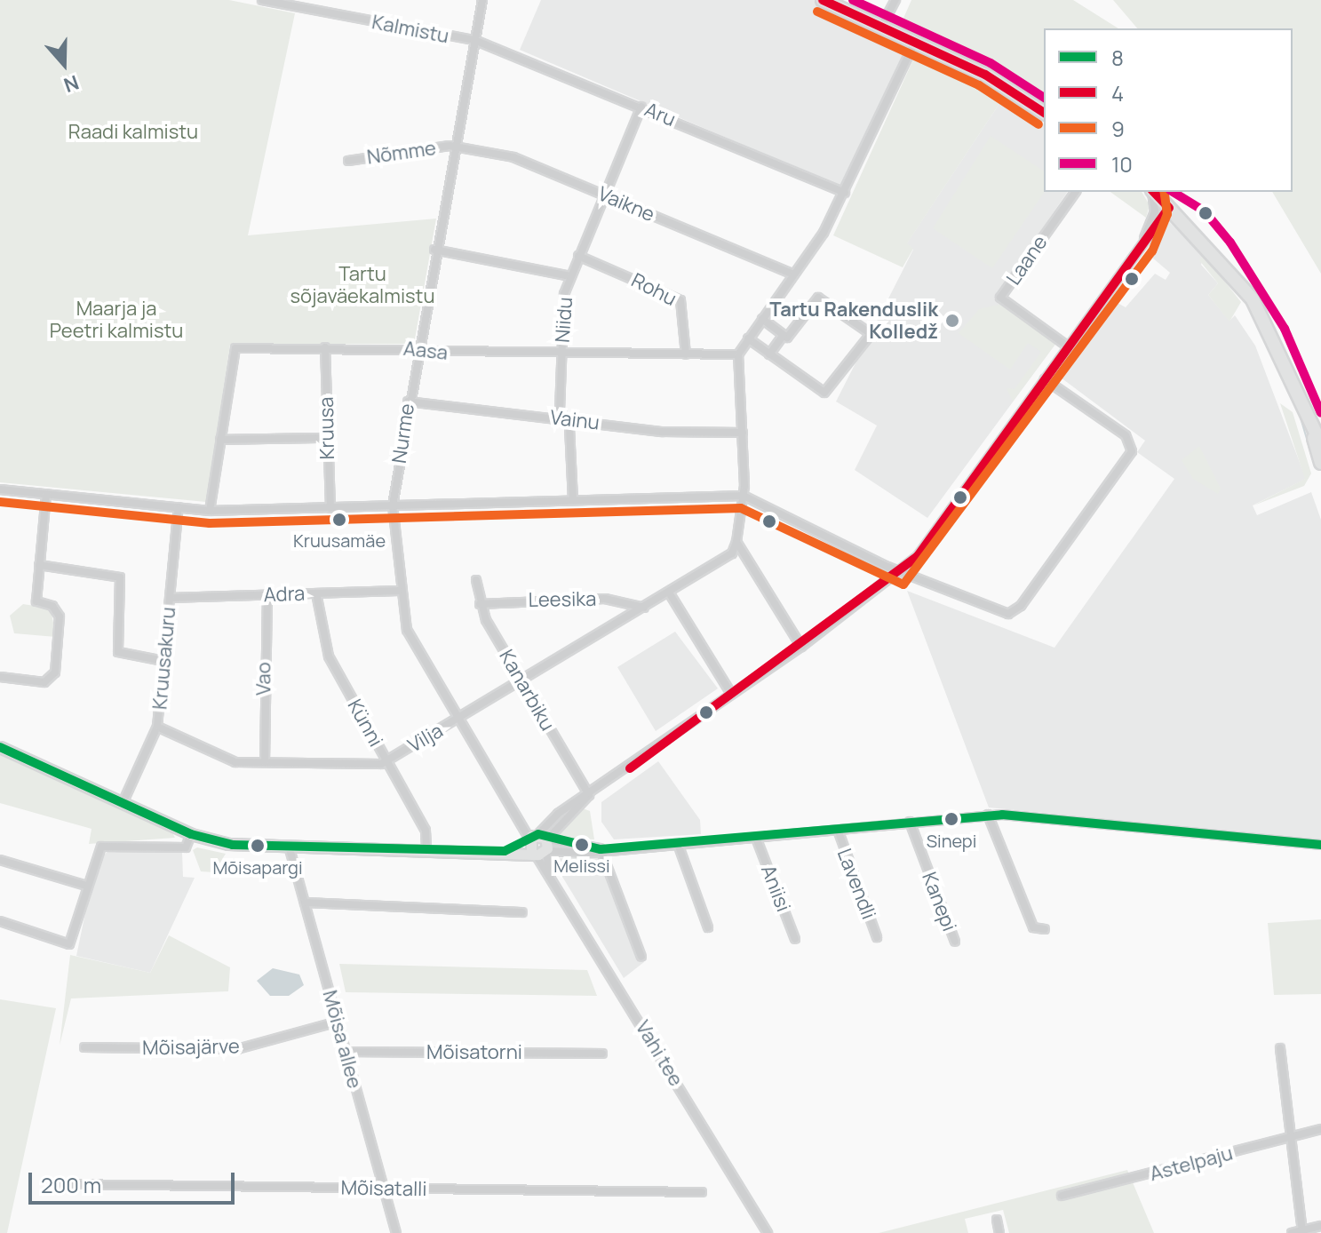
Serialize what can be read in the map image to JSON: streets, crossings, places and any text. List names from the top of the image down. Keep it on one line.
{"streets":{"street":["Kalmistu","Aru","Nõmme","Vaikne","Laane","Rohu","Niidu","Aasa","Vainu","Kruusa","Nurme","Adra","Leesika","Kruusakuru","Vao","Kanarbiku","Künni","Vilja","Lavendli","Aniisi","Kanepi","Mõisa allee","Mõisajärve","Mõisatorni","Vahi tee","Astelpaju","Mõisatalli"]},"crossings":[["Kalmistu","Aru"],["Kalmistu","Nurme"],["Aru","Niidu"],["Aru","Nurme"],["Nõmme","Vaikne"],["Nõmme","Nurme"],["Vaikne","Niidu"],["Vaikne","Nurme"],["Rohu","Niidu"],["Rohu","Aasa"],["Niidu","Aasa"],["Niidu","Vainu"],["Aasa","Kruusa"],["Aasa","Nurme"],["Vainu","Nurme"],["Nurme","Adra"],["Nurme","Vilja"],["Nurme","Vahi tee"],["Adra","Kruusakuru"],["Adra","Vao"],["Adra","Künni"],["Leesika","Kanarbiku"],["Leesika","Vilja"],["Kruusakuru","Vilja"],["Vao","Vilja"],["Kanarbiku","Vilja"],["Künni","Vilja"],["Mõisa allee","Mõisajärve"],["Mõisa allee","Mõisatorni"],["Mõisa allee","Mõisatalli"]],"parks":["Raadi kalmistu","Tartu sõjaväekalmistu","Maarja ja Peetri kalmistu"],"places":["Tartu Rakenduslik Kolledž","Kruusamäe","Sinepi","Melissi","Mõisapargi"],"lines":["transit line 4","transit line 10","transit line 9","transit line 8"],"legend":["8","4","9","10"],"scale_bar":"200 m","north":"bottom"}
